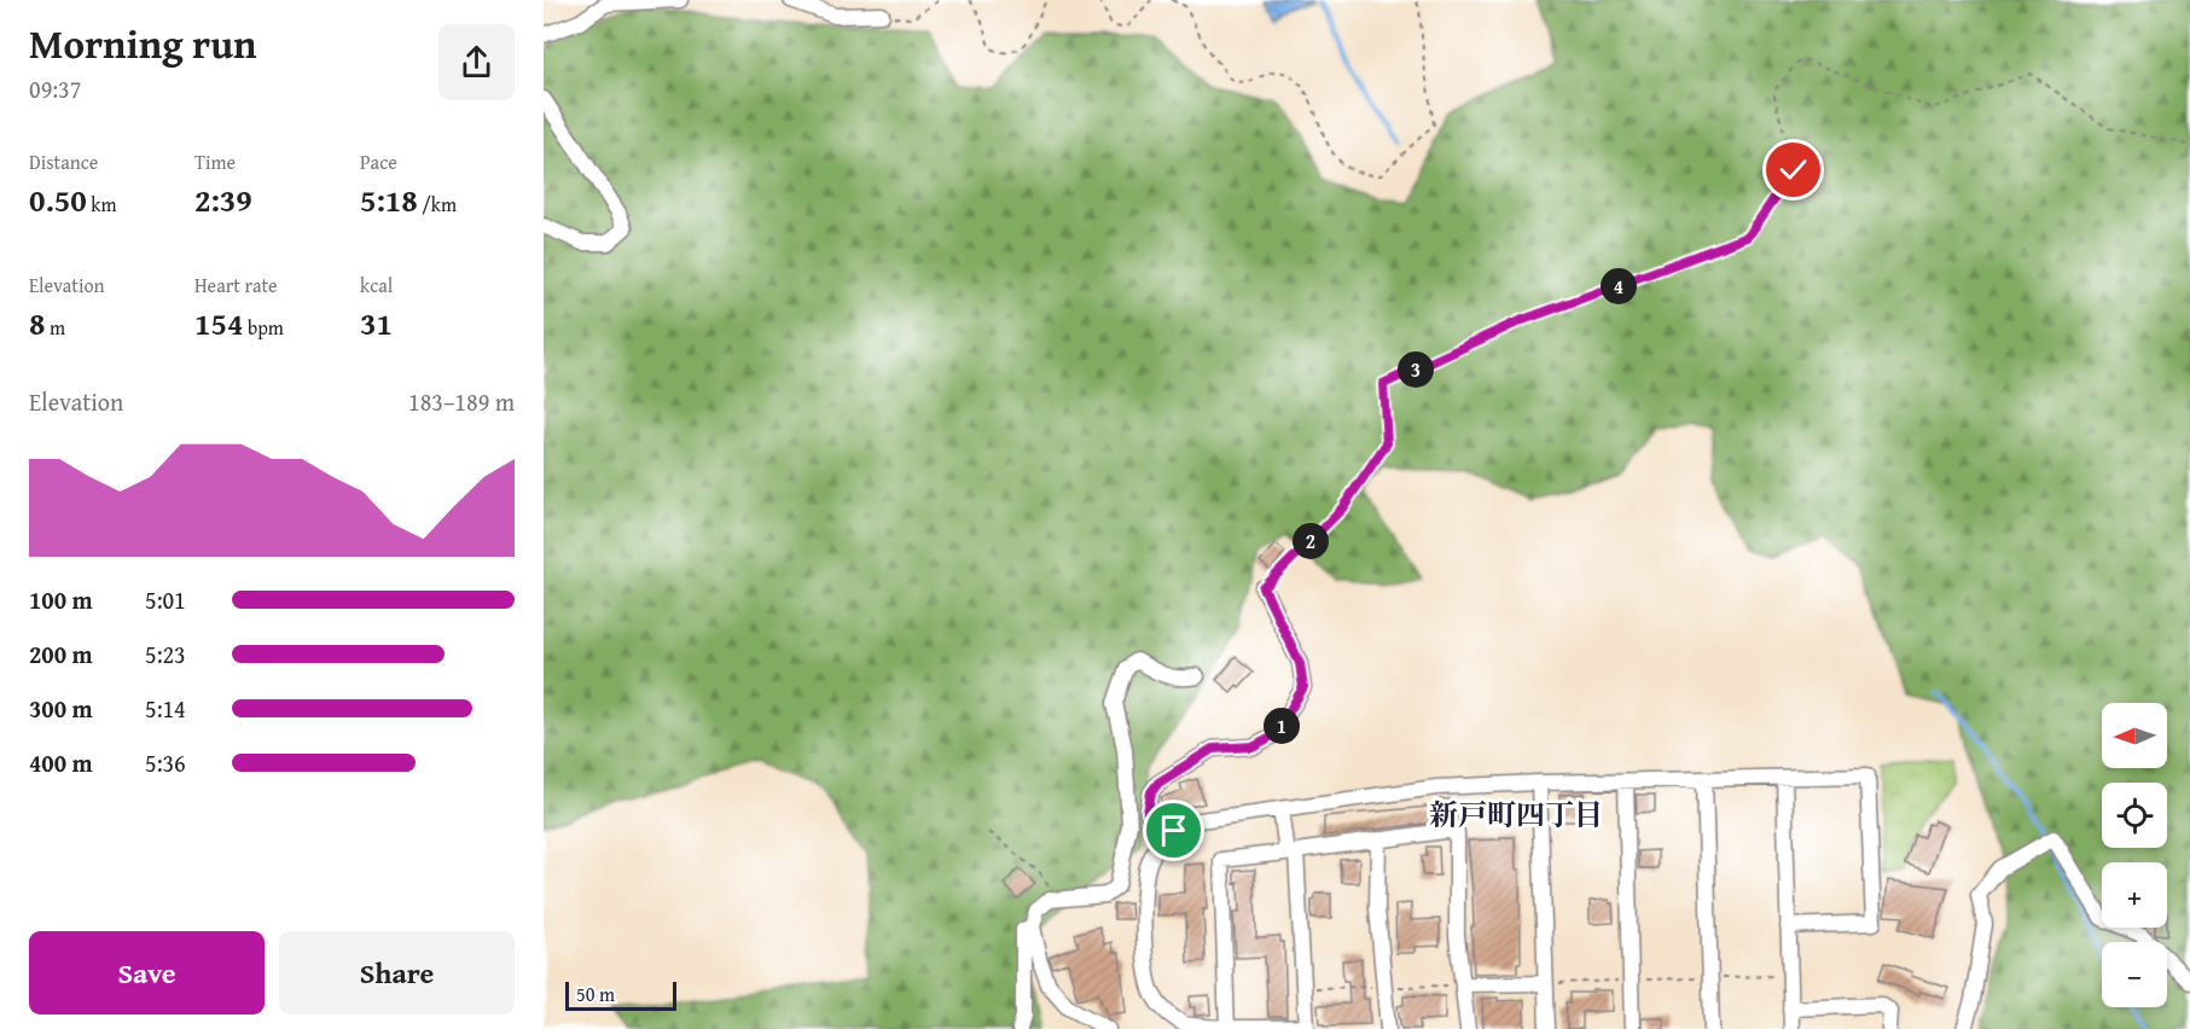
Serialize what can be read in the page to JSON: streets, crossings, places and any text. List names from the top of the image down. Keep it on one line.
{"districts":["新戸町四丁目"],"scale_bar":"50 m","north":"left","page":{"heading":["Morning run","09:37"],"stats":[["Distance","0.50 km"],["Time","2:39"],["Pace","5:18 /km"],["Elevation","8 m"],["Heart rate","154 bpm"],["kcal","31"]],"pins":["4","3","2","1"],"chart":["Elevation","183–189 m"],"list":[{"name":"100 m","note":"5:01"},{"name":"200 m","note":"5:23"},{"name":"300 m","note":"5:14"},{"name":"400 m","note":"5:36"}],"map_buttons":["+","−"],"buttons":["Save","Share"],"scale":"50 m"}}
